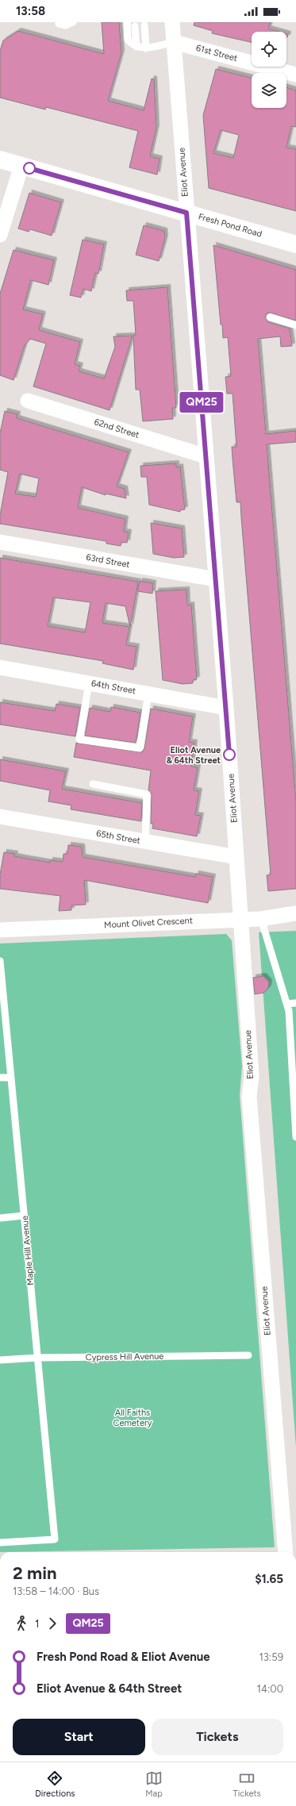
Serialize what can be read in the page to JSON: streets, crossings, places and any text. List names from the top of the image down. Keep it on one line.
{"streets":{"main road":["Fresh Pond Road"],"street":["61st Street","Eliot Avenue","62nd Street","63rd Street","64th Street","65th Street","Mount Olivet Crescent"],"lane":["Maple Hill Avenue","Cypress Hill Avenue"]},"crossings":[["61st Street","Eliot Avenue"],["Eliot Avenue","Fresh Pond Road"],["Eliot Avenue","62nd Street"],["Eliot Avenue","63rd Street"],["Eliot Avenue","64th Street"],["Eliot Avenue","65th Street"],["Eliot Avenue","Mount Olivet Crescent"],["Maple Hill Avenue","Cypress Hill Avenue"]],"parks":["All Faiths Cemetery"],"places":["Eliot Avenue & 64th Street"],"lines":["bus line QM25"],"page":{"status":"13:58","on_map":"QM25","heading":["2 min","13:58 – 14:00 · Bus","$1.65"],"legs":["1","QM25"],"list":[{"name":"Fresh Pond Road & Eliot Avenue","value":"13:59"},{"name":"Eliot Avenue & 64th Street","value":"14:00"}],"buttons":["Start","Tickets"],"tabs":["Directions","Map","Tickets"]}}
